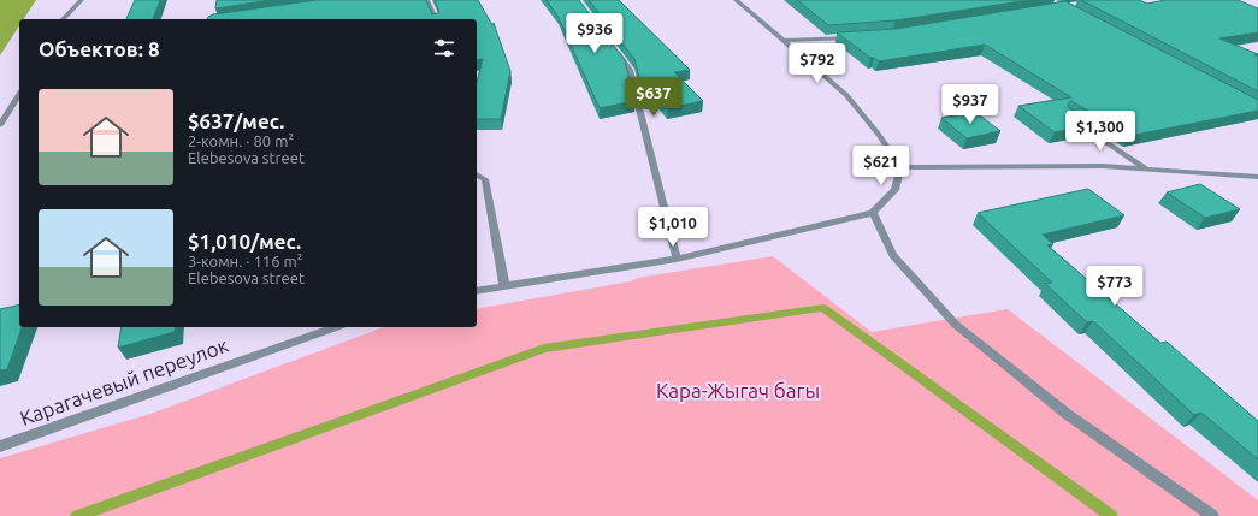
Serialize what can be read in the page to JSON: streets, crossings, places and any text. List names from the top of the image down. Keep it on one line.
{"streets":{"street":["Карагачевый переулок"]},"parks":["Кара-Жыгач багы"],"page":{"price":["$936","$792","$637","$937","$1,300","$621","$1,010","$773"],"heading":"Объектов: 8","list":[{"name":"$637/мес.","note":"2-комн. · 80 m² · Elebesova street"},{"name":"$1,010/мес.","note":"3-комн. · 116 m² · Elebesova street"}]}}
